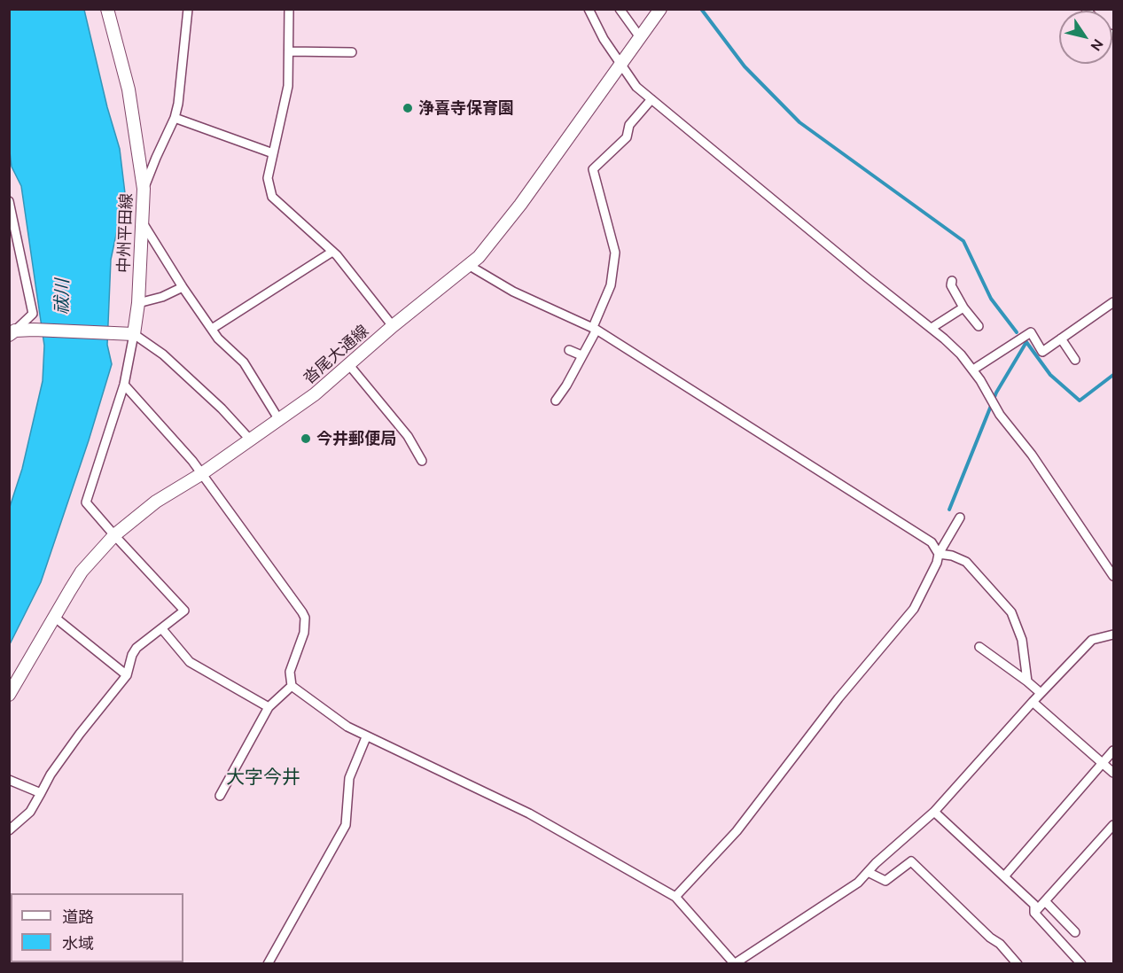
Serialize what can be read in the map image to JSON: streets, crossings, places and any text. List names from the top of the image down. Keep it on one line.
{"streets":{"main road":["中州平田線","沓尾大通線"]},"districts":["大字今井"],"water":["祓川"],"places":["浄喜寺保育園","今井郵便局"],"legend":["道路","水域"],"north":"bottom right"}
